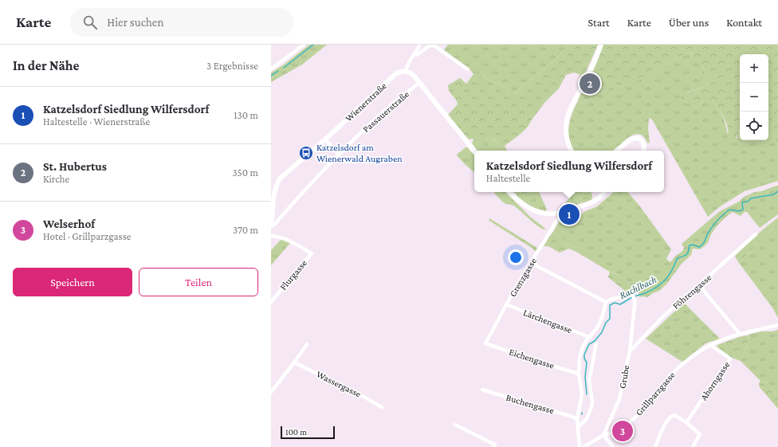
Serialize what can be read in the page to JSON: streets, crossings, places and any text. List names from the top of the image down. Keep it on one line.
{"streets":{"street":["Wienerstraße","Passauerstraße","Flurgasse","Grenzgasse","Föhrengasse","Lärchengasse","Eichengasse","Grube","Ahorngasse","Wassergasse","Grillparzgasse","Buchengasse"]},"crossings":[["Wienerstraße","Passauerstraße"],["Grenzgasse","Lärchengasse"],["Grenzgasse","Eichengasse"],["Föhrengasse","Grube"],["Grube","Grillparzgasse"],["Ahorngasse","Grillparzgasse"]],"water":["Rachlbach"],"places":{"bus stop":["Katzelsdorf am Wienerwald Augraben"]},"scale_bar":"100 m","page":{"header":"Karte","search":"Hier suchen","nav":["Start","Karte","Über uns","Kontakt"],"heading":["In der Nähe","3 Ergebnisse"],"map_buttons":["+","−"],"pins":["2","1","3"],"list":[{"mark":"1","name":"Katzelsdorf Siedlung Wilfersdorf","note":"Haltestelle · Wienerstraße","value":"130 m"},{"mark":"2","name":"St. Hubertus","note":"Kirche","value":"350 m"},{"mark":"3","name":"Welserhof","note":"Hotel · Grillparzgasse","value":"370 m"}],"popup":["Katzelsdorf Siedlung Wilfersdorf","Haltestelle"],"buttons":["Speichern","Teilen"],"scale":"100 m"}}
